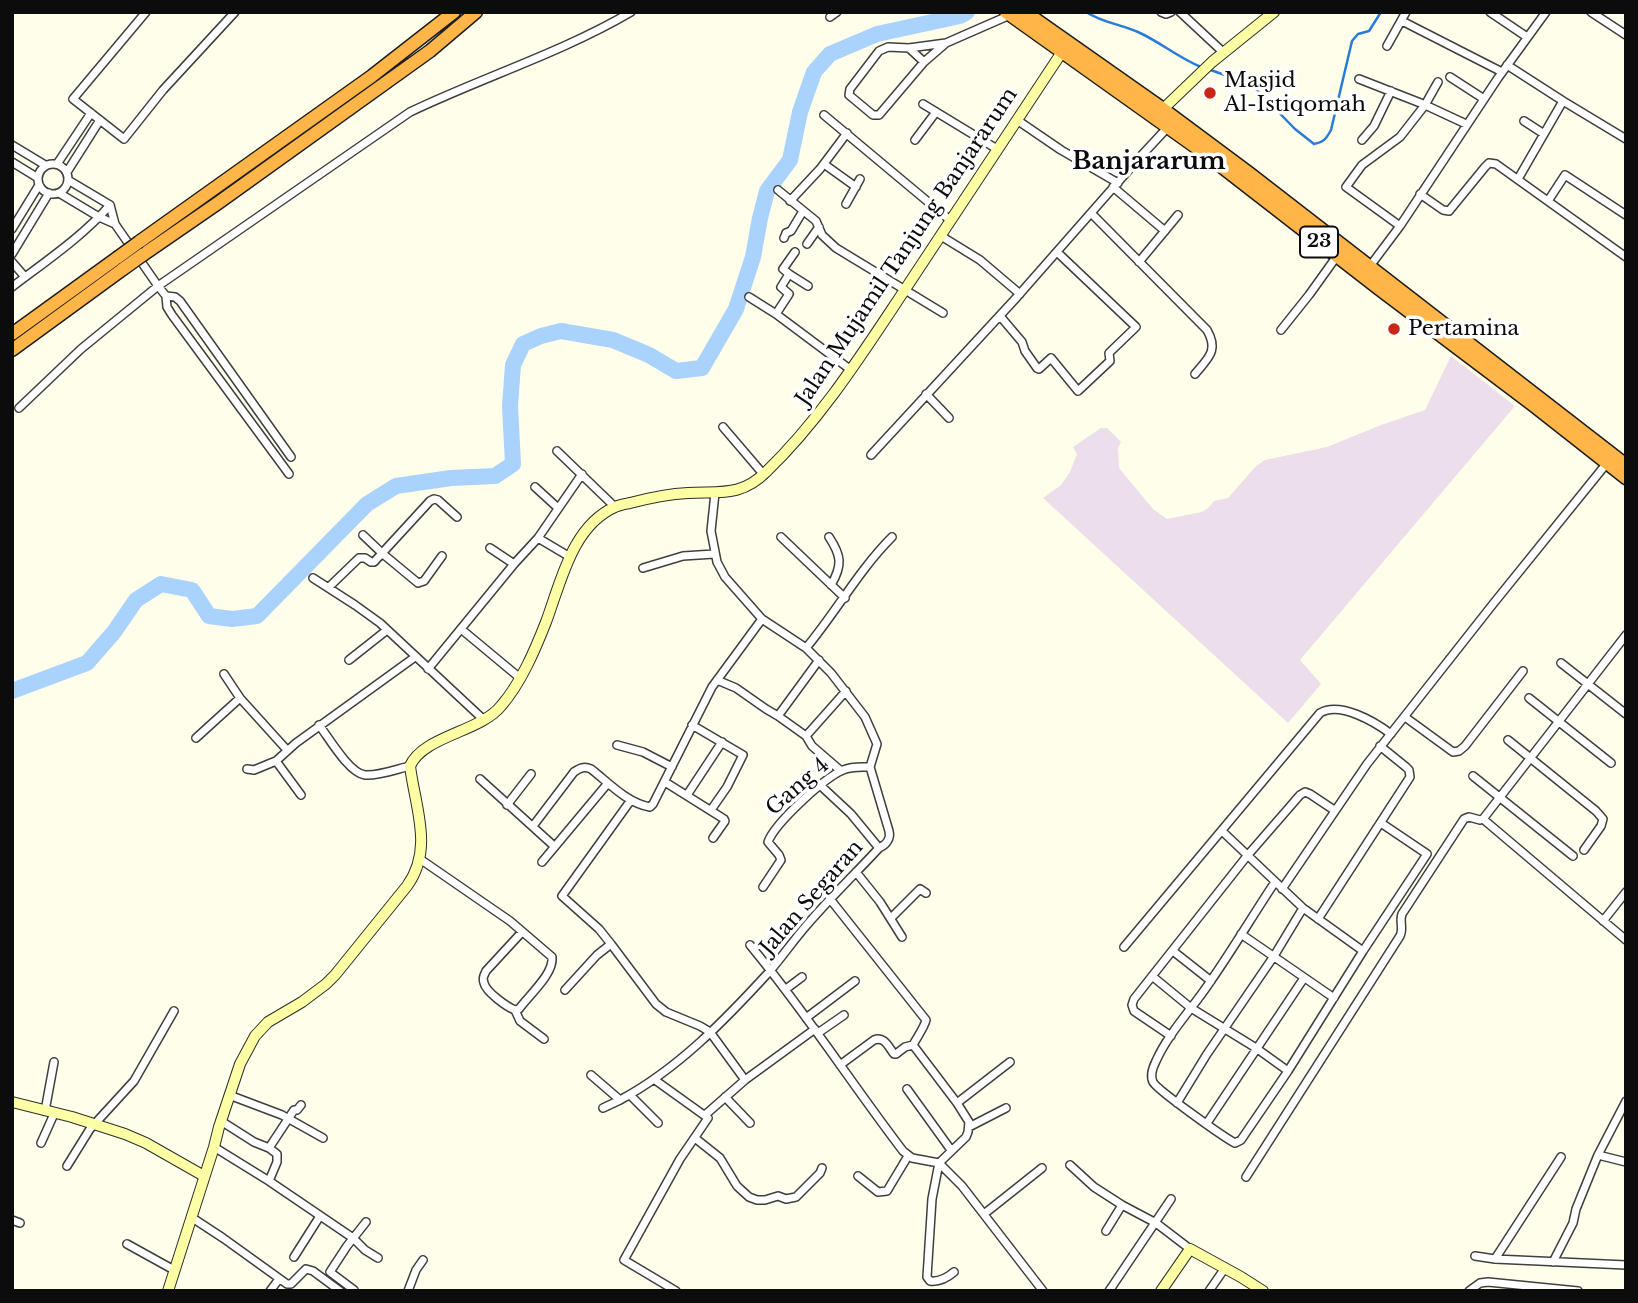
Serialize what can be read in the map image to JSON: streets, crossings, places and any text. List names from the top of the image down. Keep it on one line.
{"streets":{"highway":["23"],"street":["Jalan Mujamil Tanjung Banjararum","Gang 4","Jalan Segaran"]},"crossings":[["23","Jalan Mujamil Tanjung Banjararum"],["Jalan Mujamil Tanjung Banjararum","Jalan Segaran"],["Gang 4","Jalan Segaran"]],"districts":["Banjararum"],"places":["Masjid Al-Istiqomah","Pertamina"]}
